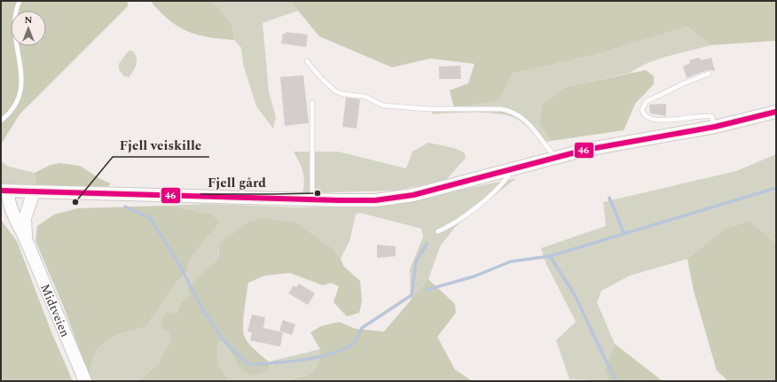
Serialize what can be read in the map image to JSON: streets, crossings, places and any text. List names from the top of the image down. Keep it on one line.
{"streets":{"main road":["Midtveien"]},"places":["Fjell gård","Fjell veiskille"],"lines":["transit line 46"],"north":"top"}
